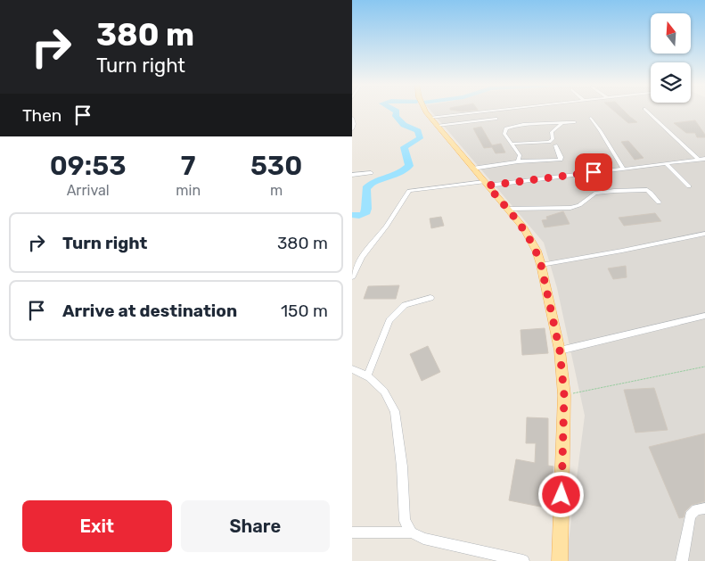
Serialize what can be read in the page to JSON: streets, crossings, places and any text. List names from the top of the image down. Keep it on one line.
{"north":"top","page":{"turn":["380 m","Turn right"],"then":"Then","eta":["09:53","Arrival","7","min","530","m"],"list":[{"name":"Turn right","value":"380 m"},{"name":"Arrive at destination","value":"150 m"}],"buttons":["Exit","Share"]}}
